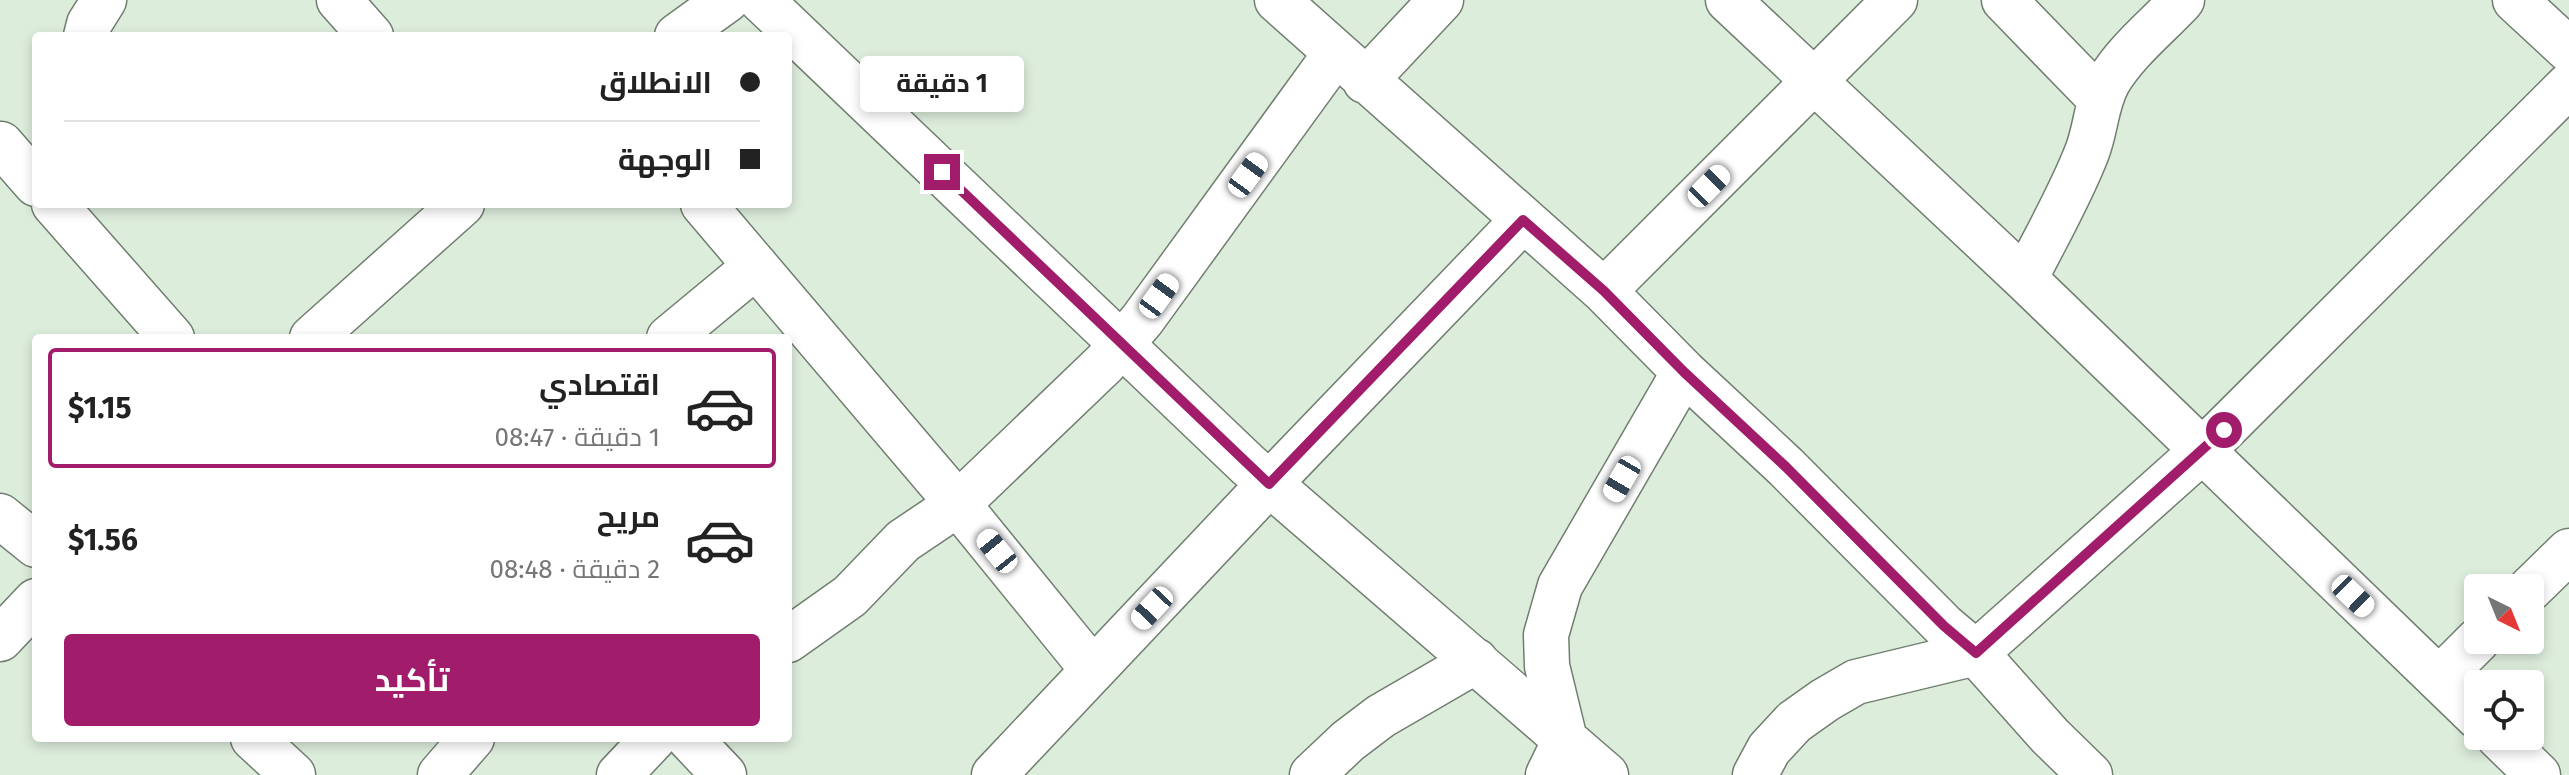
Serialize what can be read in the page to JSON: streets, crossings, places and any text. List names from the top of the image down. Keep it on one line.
{"north":"bottom right","page":{"banner":["الانطلاق","الوجهة"],"bubble":"1 دقيقة","list":[{"name":"اقتصادي","note":"1 دقيقة · 08:47","value":"$1.15"},{"name":"مريح","note":"2 دقيقة · 08:48","value":"$1.56"}],"buttons":"تأكيد"}}
